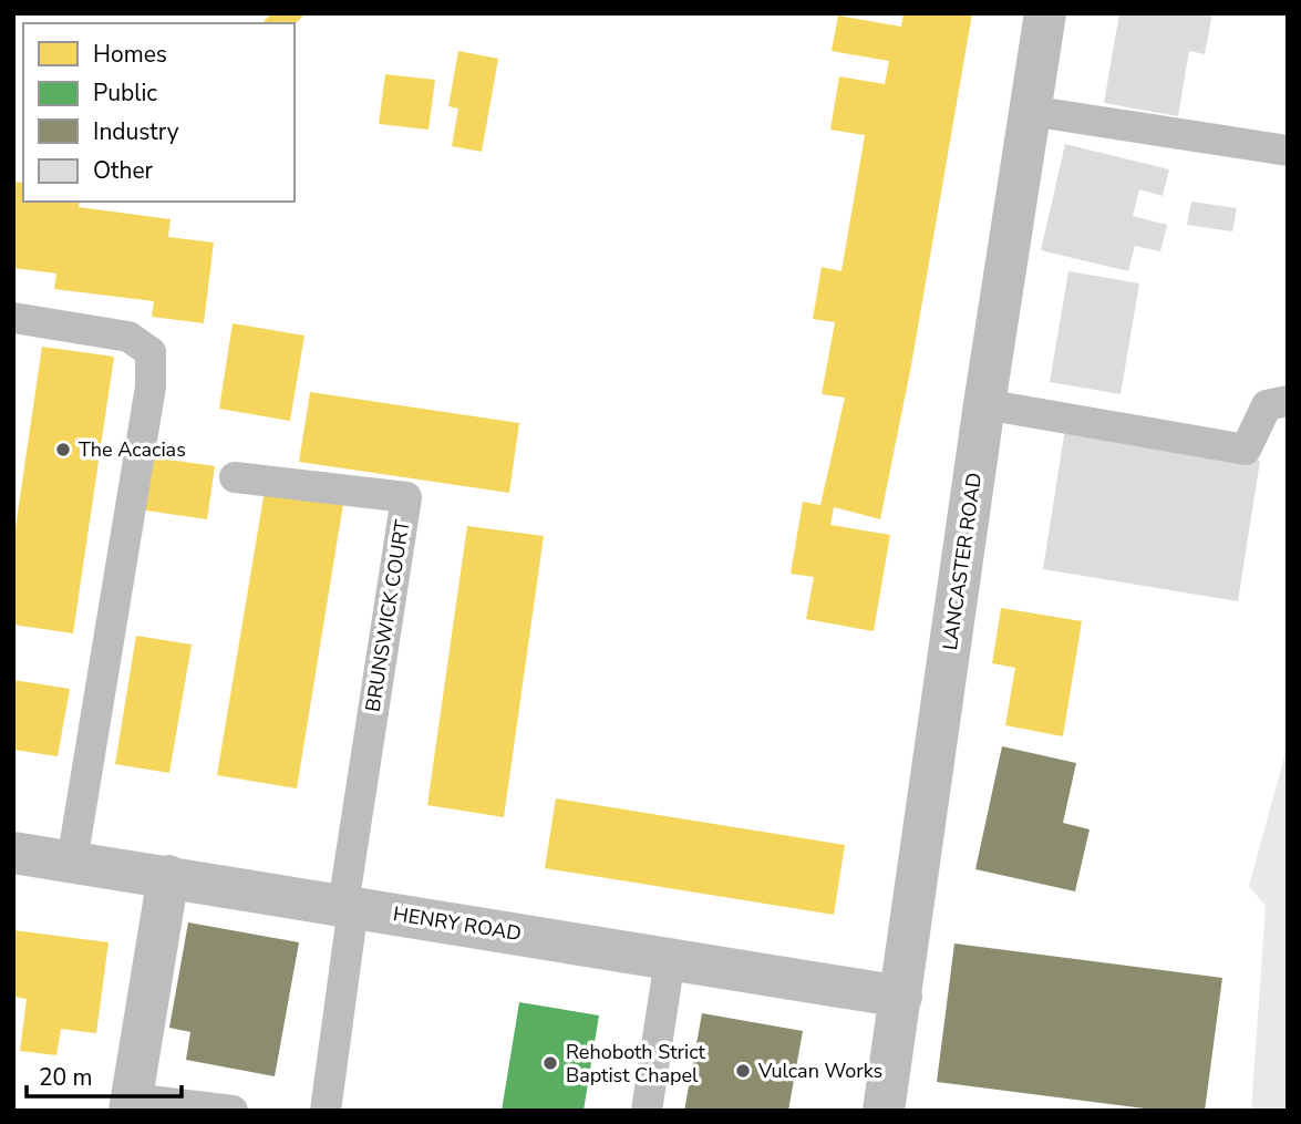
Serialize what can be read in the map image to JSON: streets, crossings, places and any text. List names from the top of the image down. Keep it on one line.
{"streets":{"street":["LANCASTER ROAD","HENRY ROAD"],"lane":["BRUNSWICK COURT"]},"crossings":[["LANCASTER ROAD","HENRY ROAD"],["BRUNSWICK COURT","HENRY ROAD"]],"places":["The Acacias","Rehoboth Strict Baptist Chapel","Vulcan Works"],"legend":["Homes","Public","Industry","Other"],"scale_bar":"20 m"}
